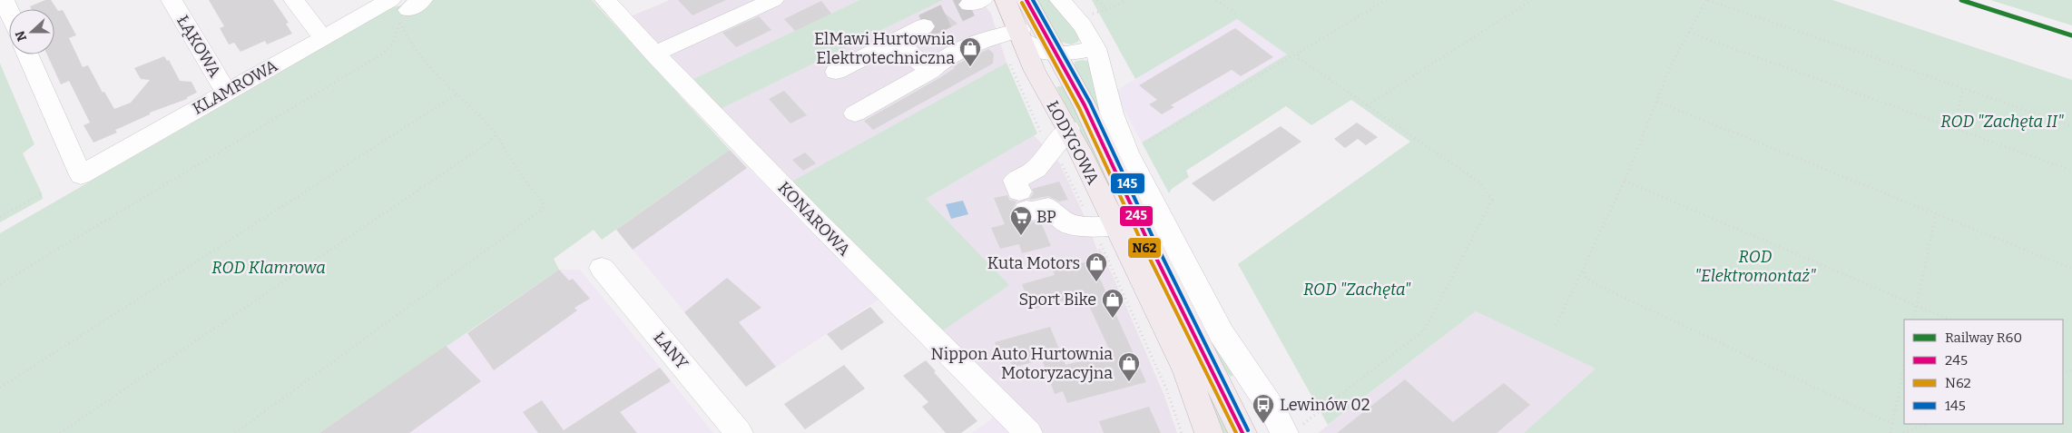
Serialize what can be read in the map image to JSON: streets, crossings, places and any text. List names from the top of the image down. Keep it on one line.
{"streets":{"main road":["ŁODYGOWA"],"street":["ŁĄKOWA","KLAMROWA","KONAROWA","ŁANY"]},"crossings":[["ŁĄKOWA","KLAMROWA"]],"parks":["ROD \"Zachęta II\"","ROD \"Elektromontaż\"","ROD Klamrowa","ROD \"Zachęta\""],"places":{"shop":["ElMawi Hurtownia Elektrotechniczna","Kuta Motors","Sport Bike","Nippon Auto Hurtownia Motoryzacyjna"],"supermarket":["BP"],"bus stop":["Lewinów 02"]},"lines":["rail line R60","transit line 245","transit line 145","transit line N62"],"legend":["Railway R60","245","N62","145"],"north":"left"}
